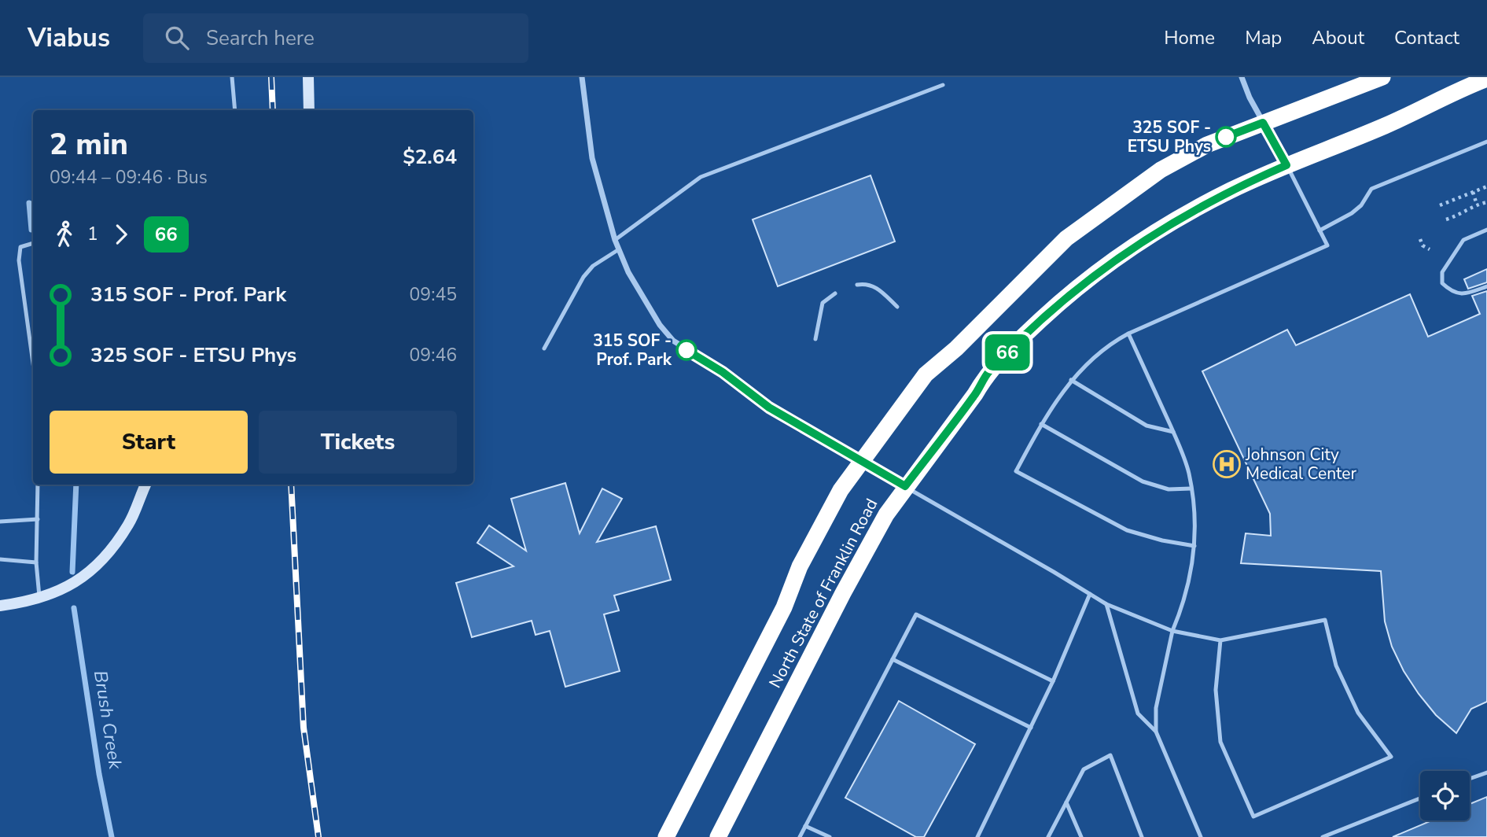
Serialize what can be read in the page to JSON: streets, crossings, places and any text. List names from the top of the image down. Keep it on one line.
{"streets":{"highway":["North State of Franklin Road"]},"water":["Brush Creek"],"places":{"other":["325 SOF - ETSU Phys","315 SOF - Prof. Park"],"hospital":["Johnson City Medical Center"]},"lines":["bus line 66"],"page":{"header":"Viabus","search":"Search here","nav":["Home","Map","About","Contact"],"on_map":"66","heading":["2 min","09:44 – 09:46 · Bus","$2.64"],"legs":["1","66"],"list":[{"name":"315 SOF - Prof. Park","value":"09:45"},{"name":"325 SOF - ETSU Phys","value":"09:46"}],"buttons":["Start","Tickets"]}}
